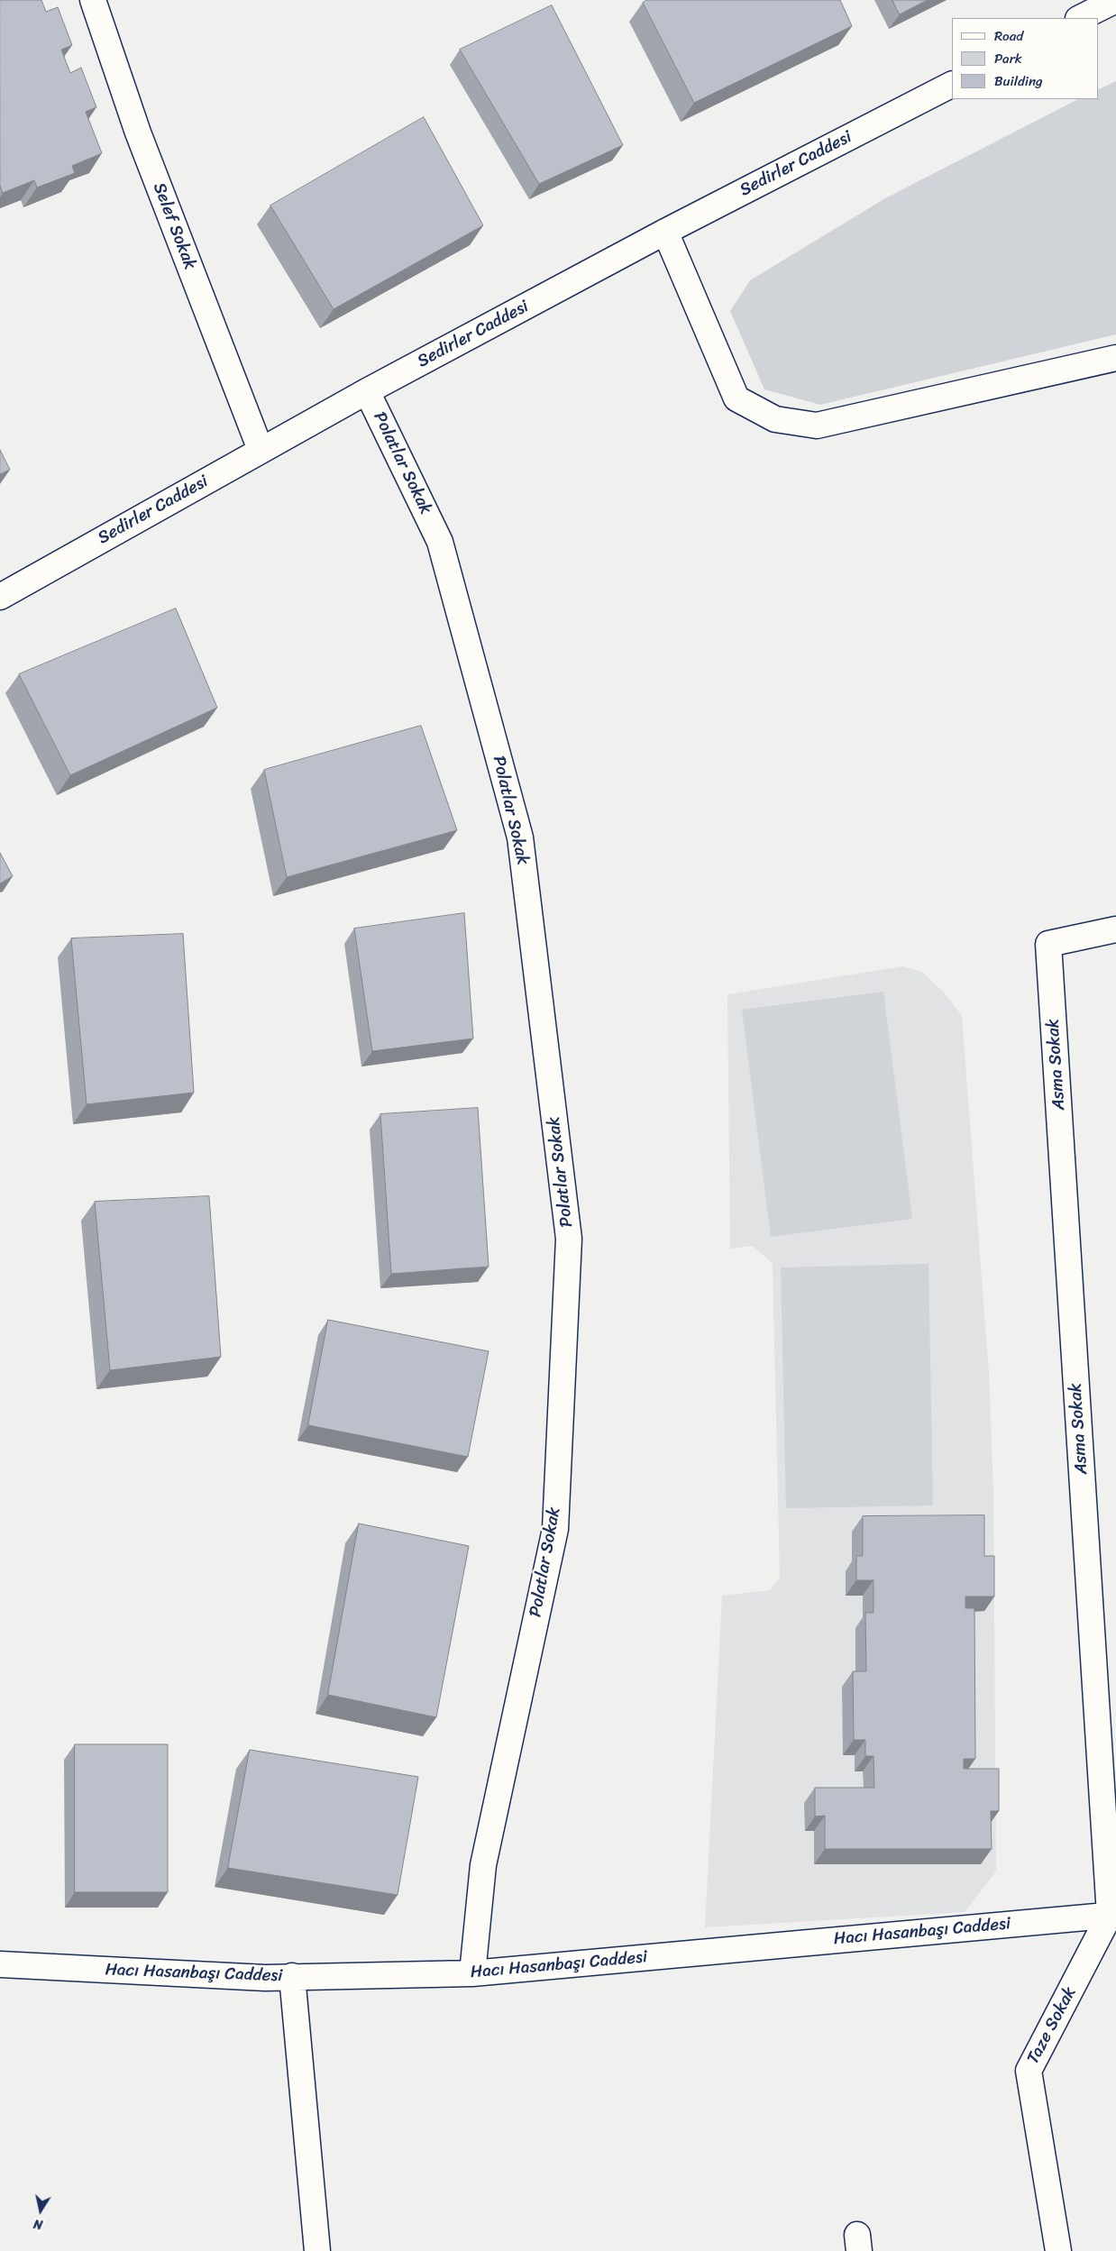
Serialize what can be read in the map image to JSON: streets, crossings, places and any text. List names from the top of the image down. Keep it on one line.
{"streets":{"street":["Sedirler Caddesi","Selef Sokak","Polatlar Sokak","Asma Sokak","Hacı Hasanbaşı Caddesi","Taze Sokak"]},"crossings":[["Sedirler Caddesi","Selef Sokak"],["Sedirler Caddesi","Polatlar Sokak"],["Polatlar Sokak","Hacı Hasanbaşı Caddesi"],["Asma Sokak","Hacı Hasanbaşı Caddesi"],["Asma Sokak","Taze Sokak"],["Hacı Hasanbaşı Caddesi","Taze Sokak"]],"legend":["Road","Park","Building"],"north":"bottom"}
